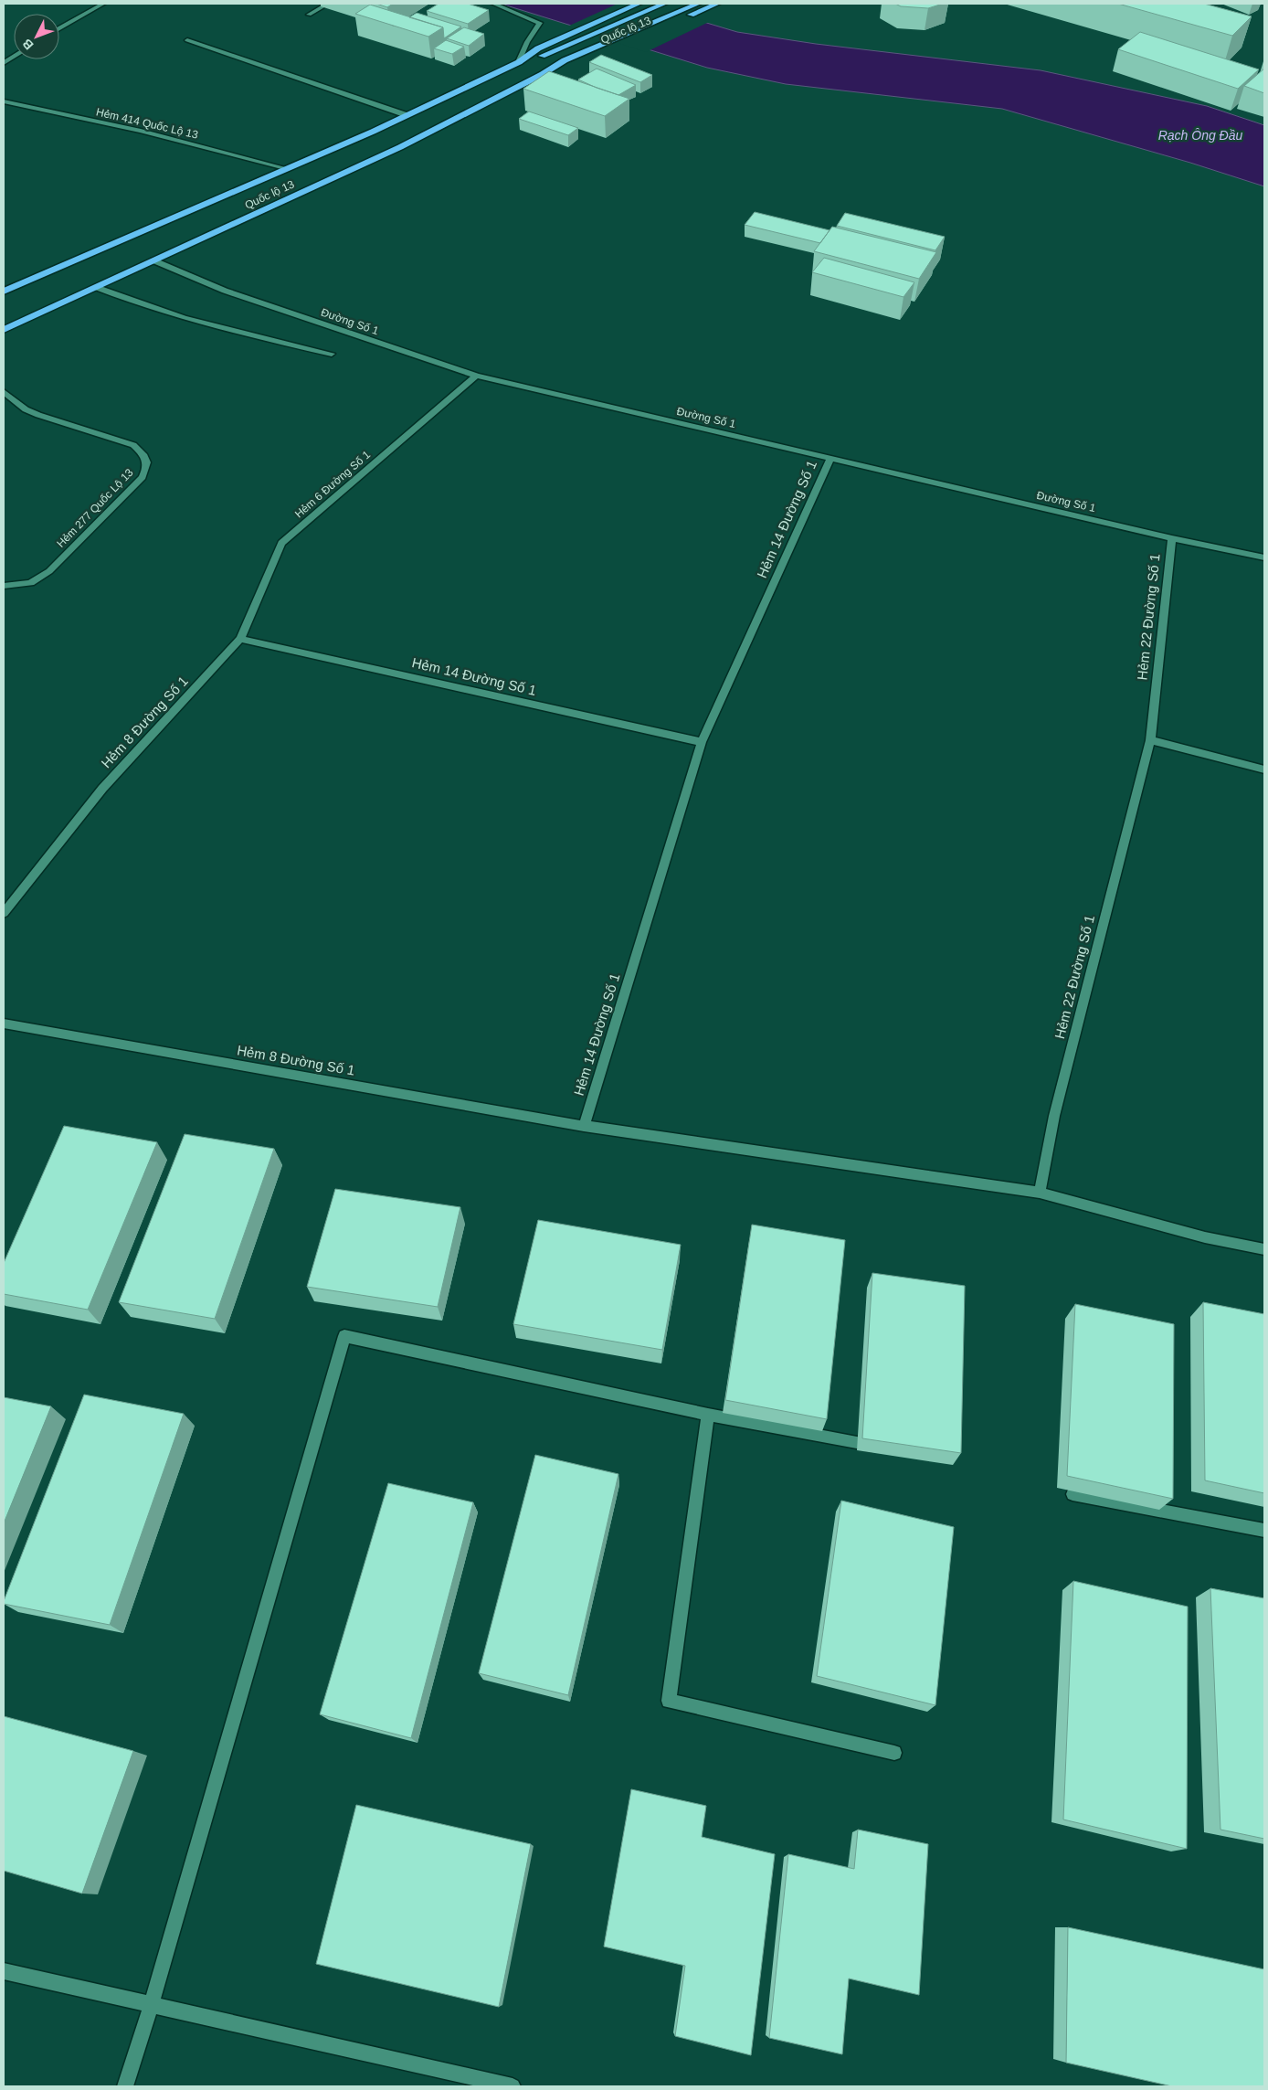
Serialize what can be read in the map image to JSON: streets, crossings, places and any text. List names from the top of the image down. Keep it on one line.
{"streets":{"highway":["Quốc lộ 13"],"street":["Hẻm 414 Quốc Lộ 13","Đường Số 1","Hẻm 6 Đường Số 1","Hẻm 277 Quốc Lộ 13","Hẻm 14 Đường Số 1","Hẻm 22 Đường Số 1","Hẻm 8 Đường Số 1"]},"crossings":[["Quốc lộ 13","Hẻm 414 Quốc Lộ 13"],["Quốc lộ 13","Đường Số 1"],["Đường Số 1","Hẻm 6 Đường Số 1"],["Đường Số 1","Hẻm 14 Đường Số 1"],["Đường Số 1","Hẻm 22 Đường Số 1"],["Hẻm 6 Đường Số 1","Hẻm 14 Đường Số 1"],["Hẻm 6 Đường Số 1","Hẻm 8 Đường Số 1"],["Hẻm 14 Đường Số 1","Hẻm 8 Đường Số 1"],["Hẻm 22 Đường Số 1","Hẻm 8 Đường Số 1"]],"water":["Rạch Ông Đầu"],"north":"bottom left"}
